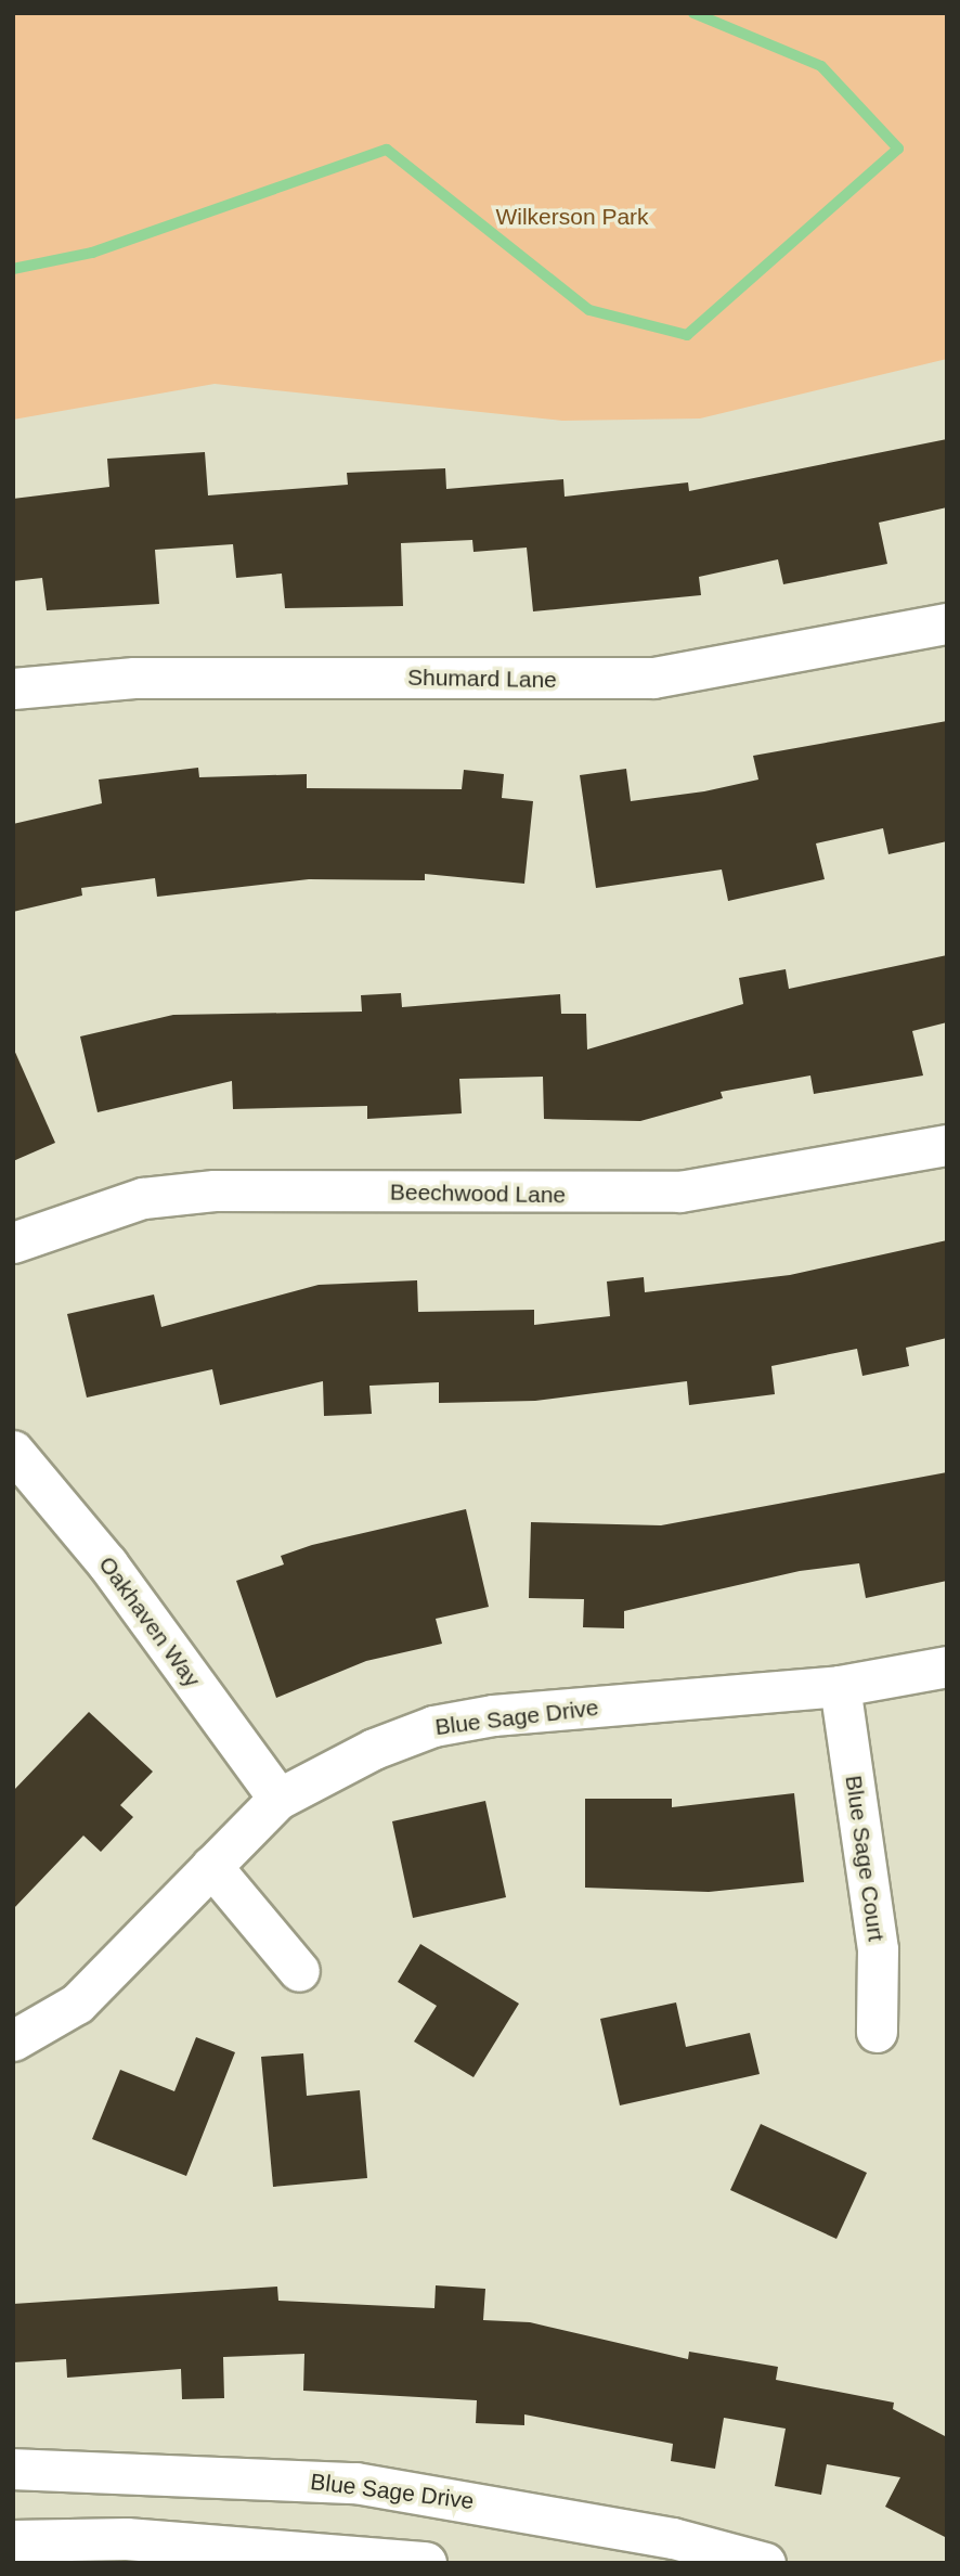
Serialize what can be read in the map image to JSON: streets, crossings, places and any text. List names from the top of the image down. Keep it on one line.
{"streets":{"street":["Shumard Lane","Beechwood Lane","Oakhaven Way","Blue Sage Drive","Blue Sage Court"]},"crossings":[["Oakhaven Way","Blue Sage Drive"],["Blue Sage Drive","Blue Sage Court"]],"parks":["Wilkerson Park"]}
